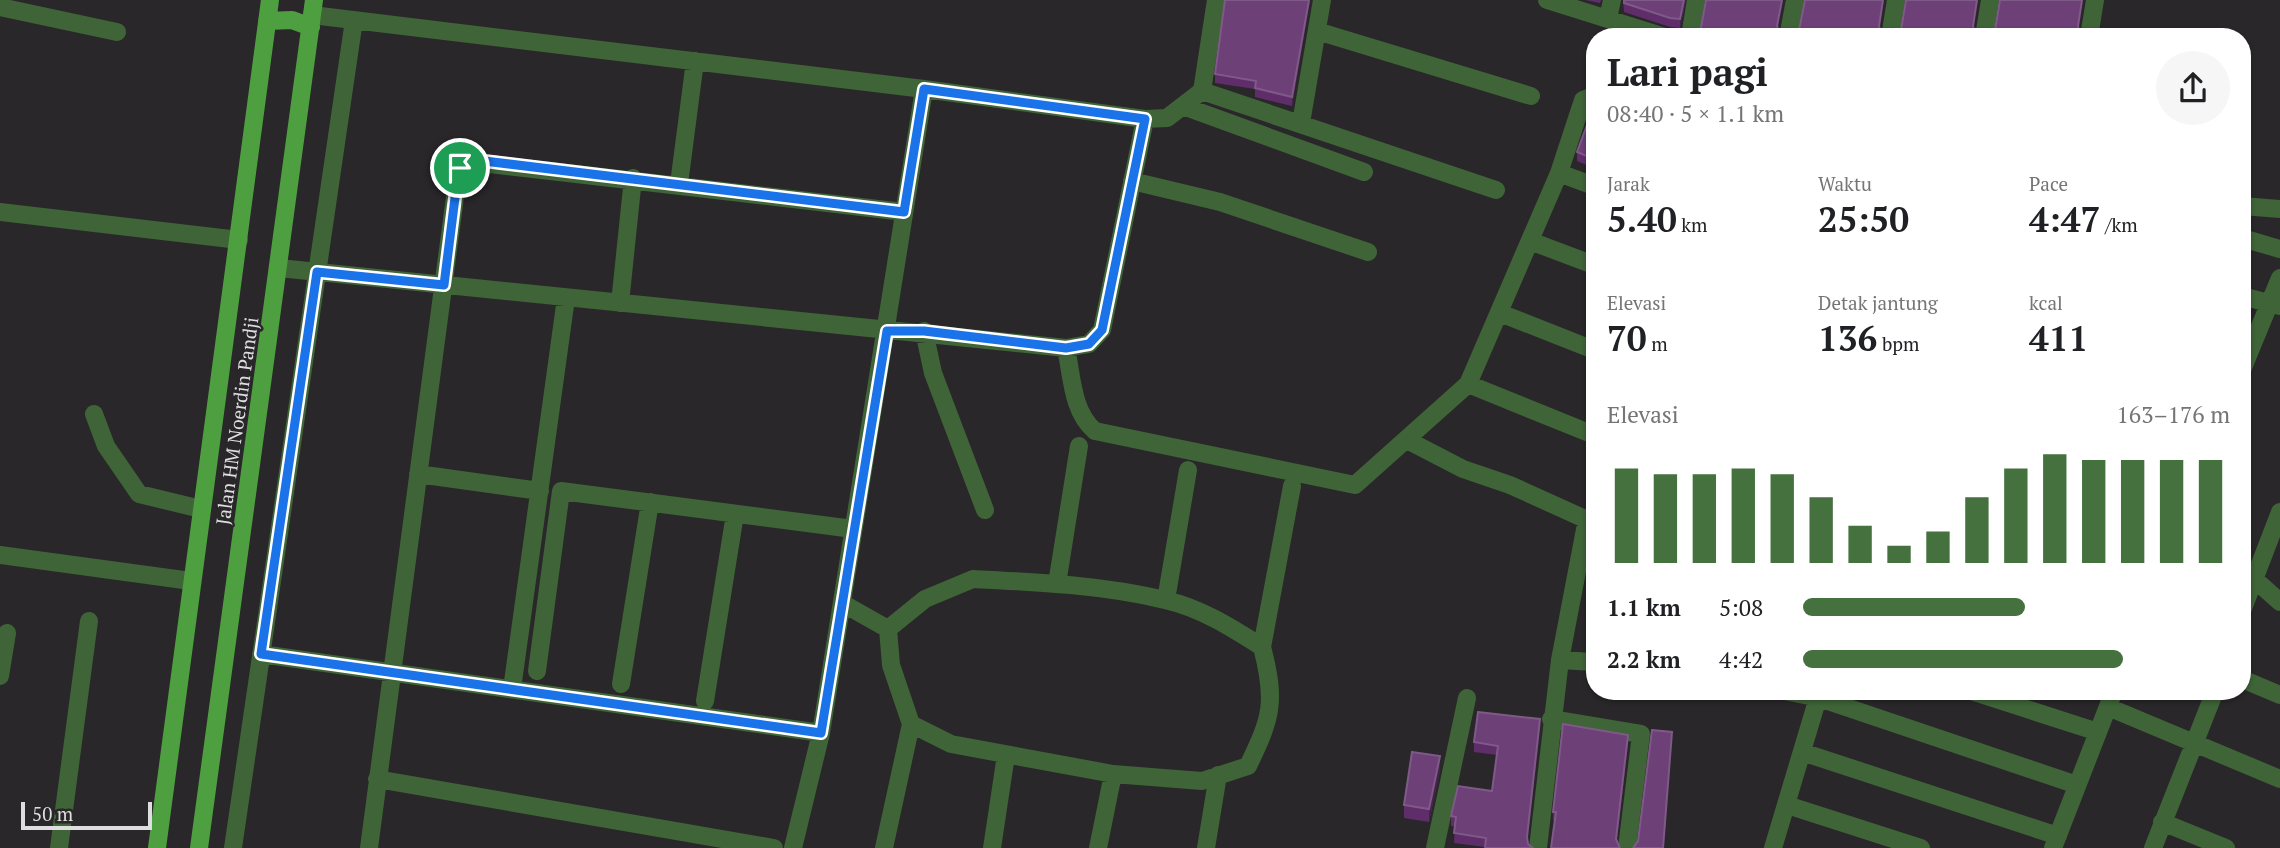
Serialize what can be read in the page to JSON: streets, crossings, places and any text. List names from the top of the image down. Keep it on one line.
{"streets":{"main road":["Jalan HM Noerdin Pandji"]},"scale_bar":"50 m","page":{"heading":["Lari pagi","08:40 · 5 × 1.1 km"],"stats":[["Jarak","5.40 km"],["Waktu","25:50"],["Pace","4:47 /km"],["Elevasi","70 m"],["Detak jantung","136 bpm"],["kcal","411"]],"chart":["Elevasi","163–176 m"],"list":[{"name":"1.1 km","note":"5:08"},{"name":"2.2 km","note":"4:42"}],"scale":"50 m"}}
